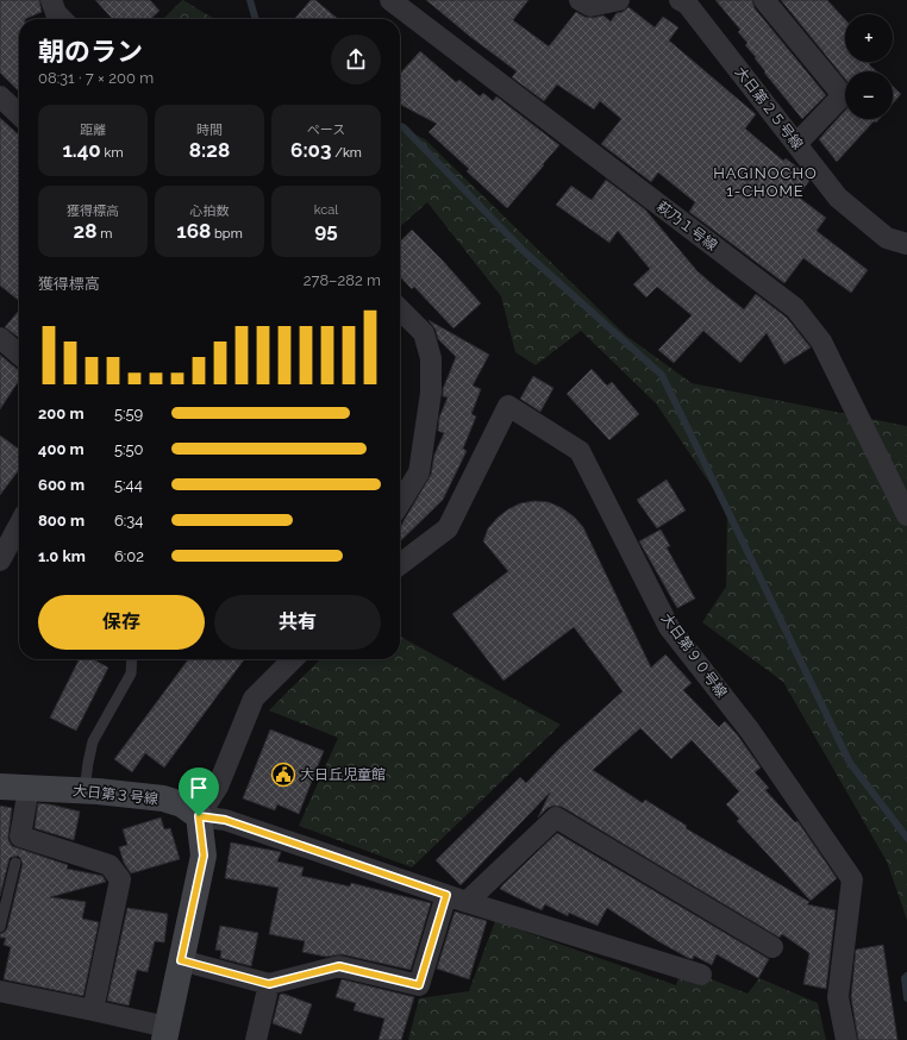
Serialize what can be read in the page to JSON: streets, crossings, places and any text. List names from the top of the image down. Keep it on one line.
{"streets":{"street":["大日第２５号線","萩乃１号線","大日第９０号線","大日第３号線"]},"districts":["HAGINOCHO 1-CHOME"],"places":{"public building":["大日丘児童館"]},"page":{"map_buttons":["+","−"],"heading":["朝のラン","08:31 · 7 × 200 m"],"stats":[["距離","1.40 km"],["時間","8:28"],["ペース","6:03 /km"],["獲得標高","28 m"],["心拍数","168 bpm"],["kcal","95"]],"chart":["獲得標高","278–282 m"],"list":[{"name":"200 m","note":"5:59"},{"name":"400 m","note":"5:50"},{"name":"600 m","note":"5:44"},{"name":"800 m","note":"6:34"},{"name":"1.0 km","note":"6:02"}],"buttons":["保存","共有"]}}
